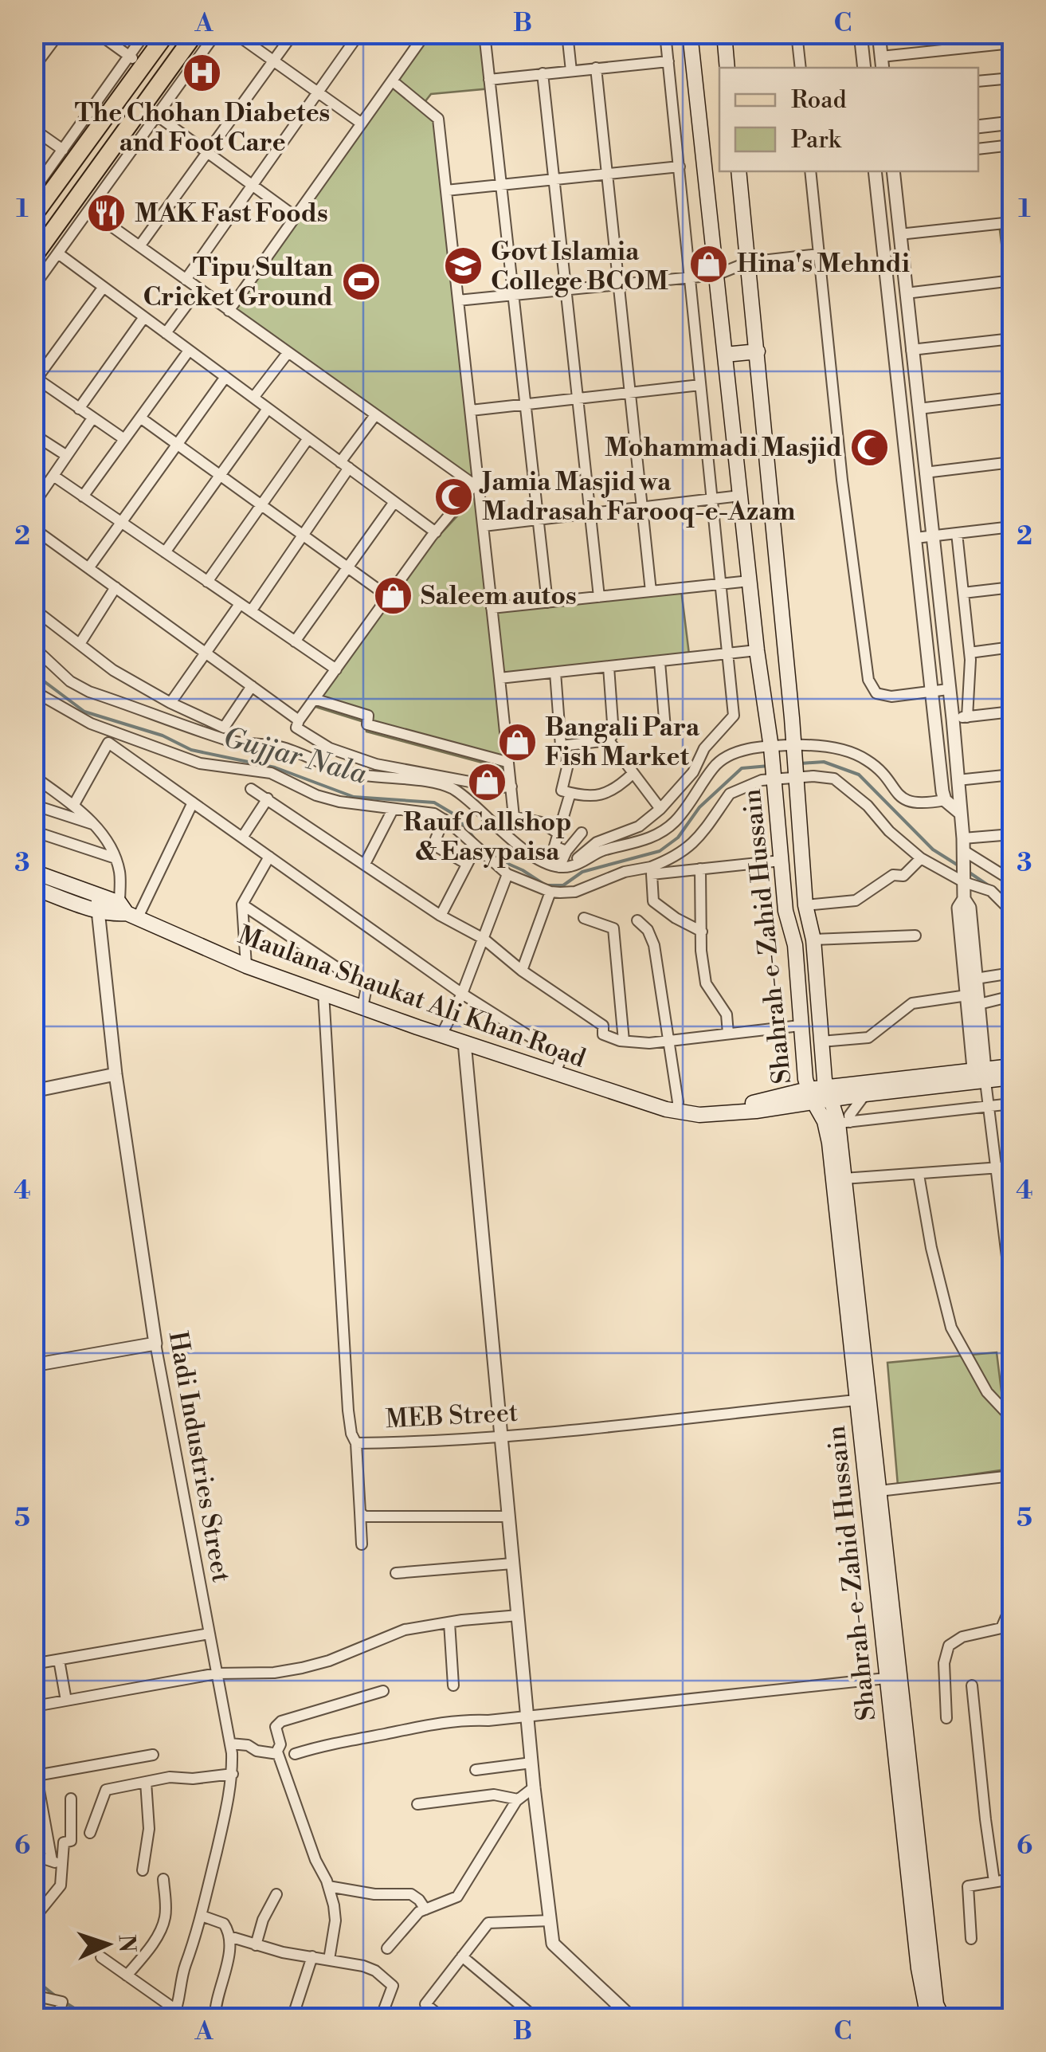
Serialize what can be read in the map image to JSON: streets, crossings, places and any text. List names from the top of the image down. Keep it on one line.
{"streets":{"main road":["Shahrah-e-Zahid Hussain","Maulana Shaukat Ali Khan Road"],"street":["MEB Street","Hadi Industries Street"]},"crossings":[["Shahrah-e-Zahid Hussain","Maulana Shaukat Ali Khan Road"],["Shahrah-e-Zahid Hussain","MEB Street"],["Maulana Shaukat Ali Khan Road","MEB Street"],["Maulana Shaukat Ali Khan Road","Hadi Industries Street"]],"water":["Gujjar Nala"],"places":{"hospital":["The Chohan Diabetes and Foot Care"],"restaurant":["MAK Fast Foods"],"shop":["Hina's Mehndi","Saleem autos","Bangali Para Fish Market","Rauf Callshop & Easypaisa"],"school or university":["Govt Islamia College BCOM"],"sports":["Tipu Sultan Cricket Ground"],"mosque":["Mohammadi Masjid","Jamia Masjid wa Madrasah Farooq-e-Azam"]},"legend":["Road","Park"],"north":"right","grid":{"columns":["A","B","C"],"rows":["1","2","3","4","5","6"]}}
